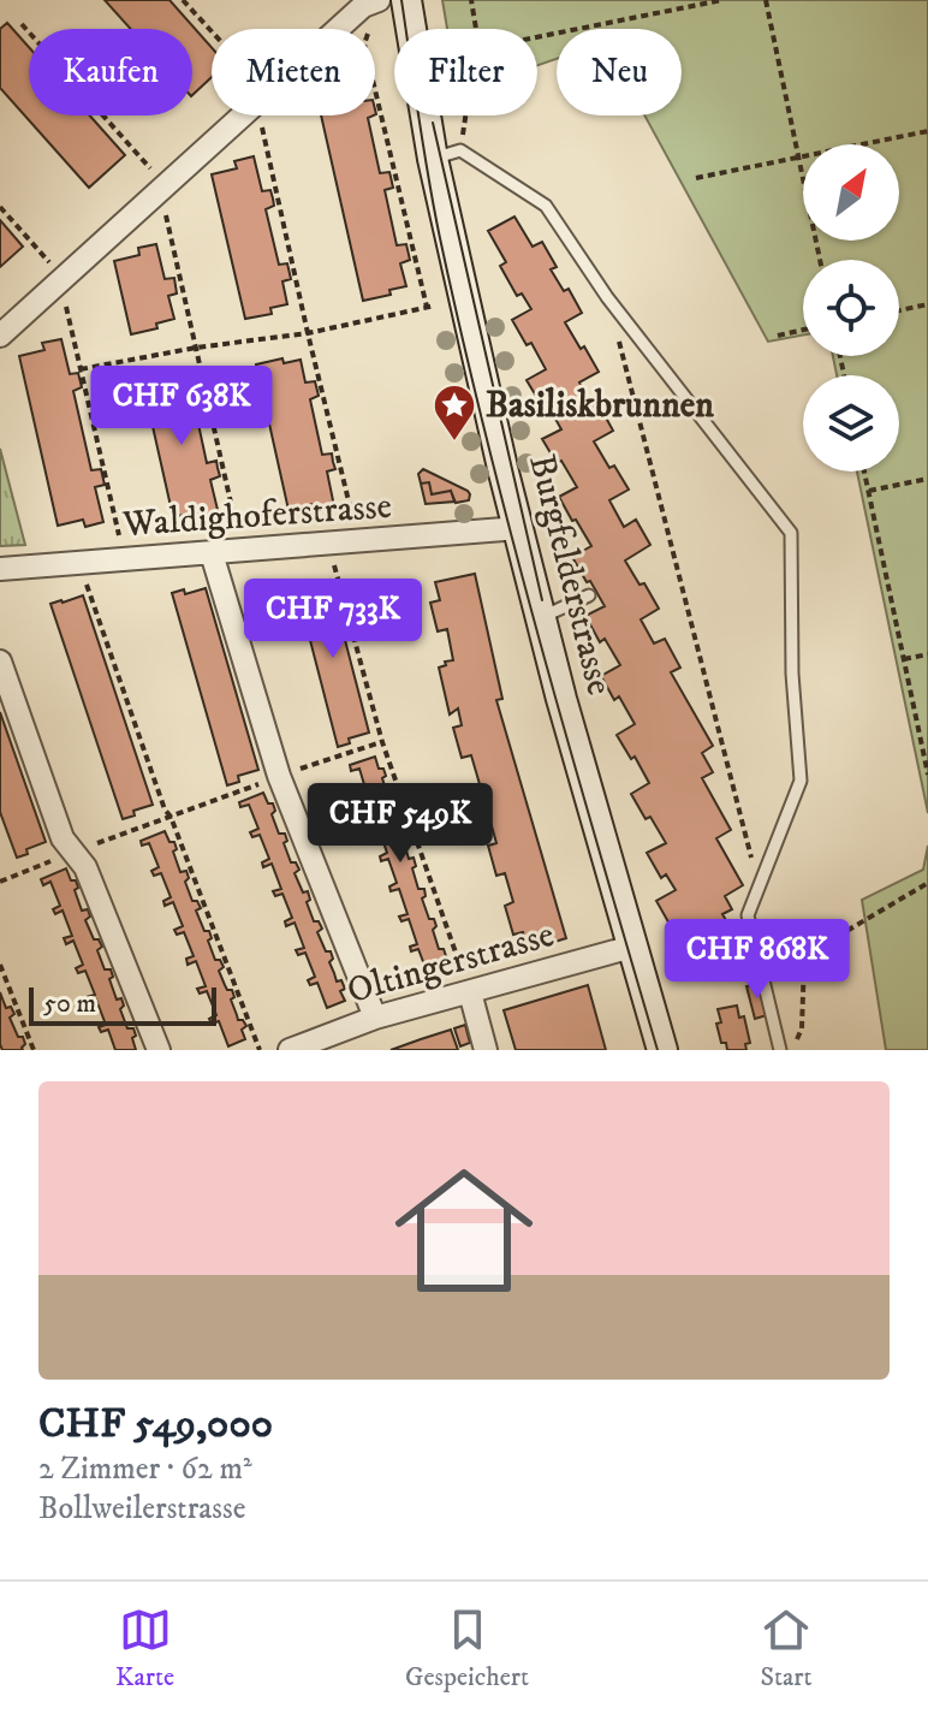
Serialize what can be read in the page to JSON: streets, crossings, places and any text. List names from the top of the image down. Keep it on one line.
{"streets":{"main road":["Burgfelderstrasse"],"street":["Waldighoferstrasse","Oltingerstrasse"]},"crossings":[["Waldighoferstrasse","Burgfelderstrasse"],["Burgfelderstrasse","Oltingerstrasse"]],"places":{"place":["Basiliskbrunnen"]},"scale_bar":"50 m","north":"top right","page":{"chip":["Kaufen","Mieten","Filter","Neu"],"price":["CHF 638K","CHF 733K","CHF 549K","CHF 868K"],"scale":"50 m","list":[{"name":"CHF 549,000","note":"2 Zimmer · 62 m² · Bollweilerstrasse"}],"tabs":["Karte","Gespeichert","Start"]}}
